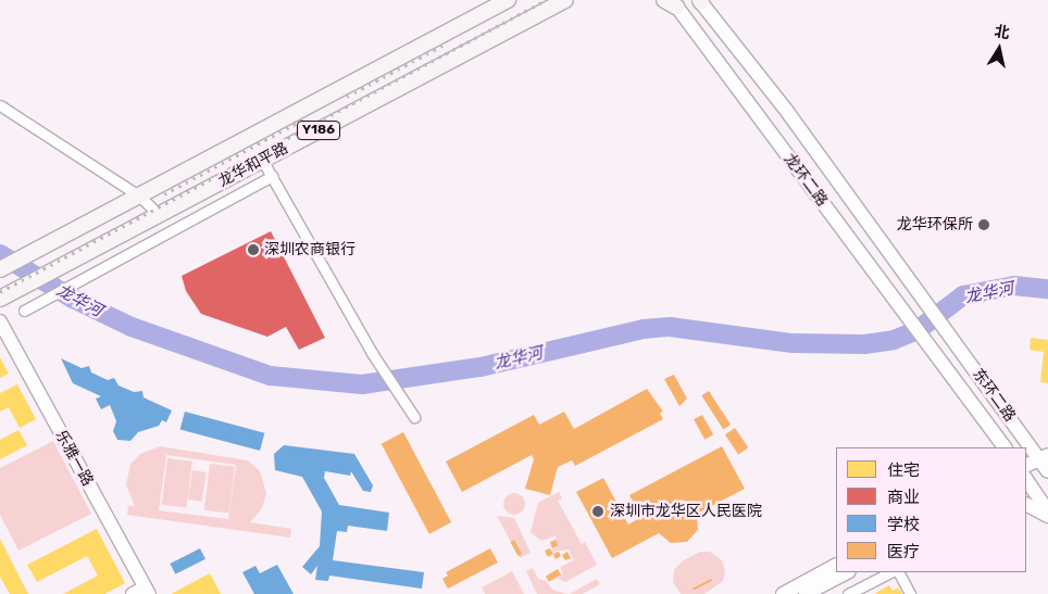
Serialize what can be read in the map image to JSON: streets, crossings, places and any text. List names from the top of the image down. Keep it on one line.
{"streets":{"main road":["Y186","龙华和平路","龙环二路","东环二路","乐雅一路"]},"crossings":[["龙环二路","东环二路"]],"water":["龙华河"],"places":["龙华环保所","深圳农商银行","深圳市龙华区人民医院"],"legend":["住宅","商业","学校","医疗"],"north":"top"}
